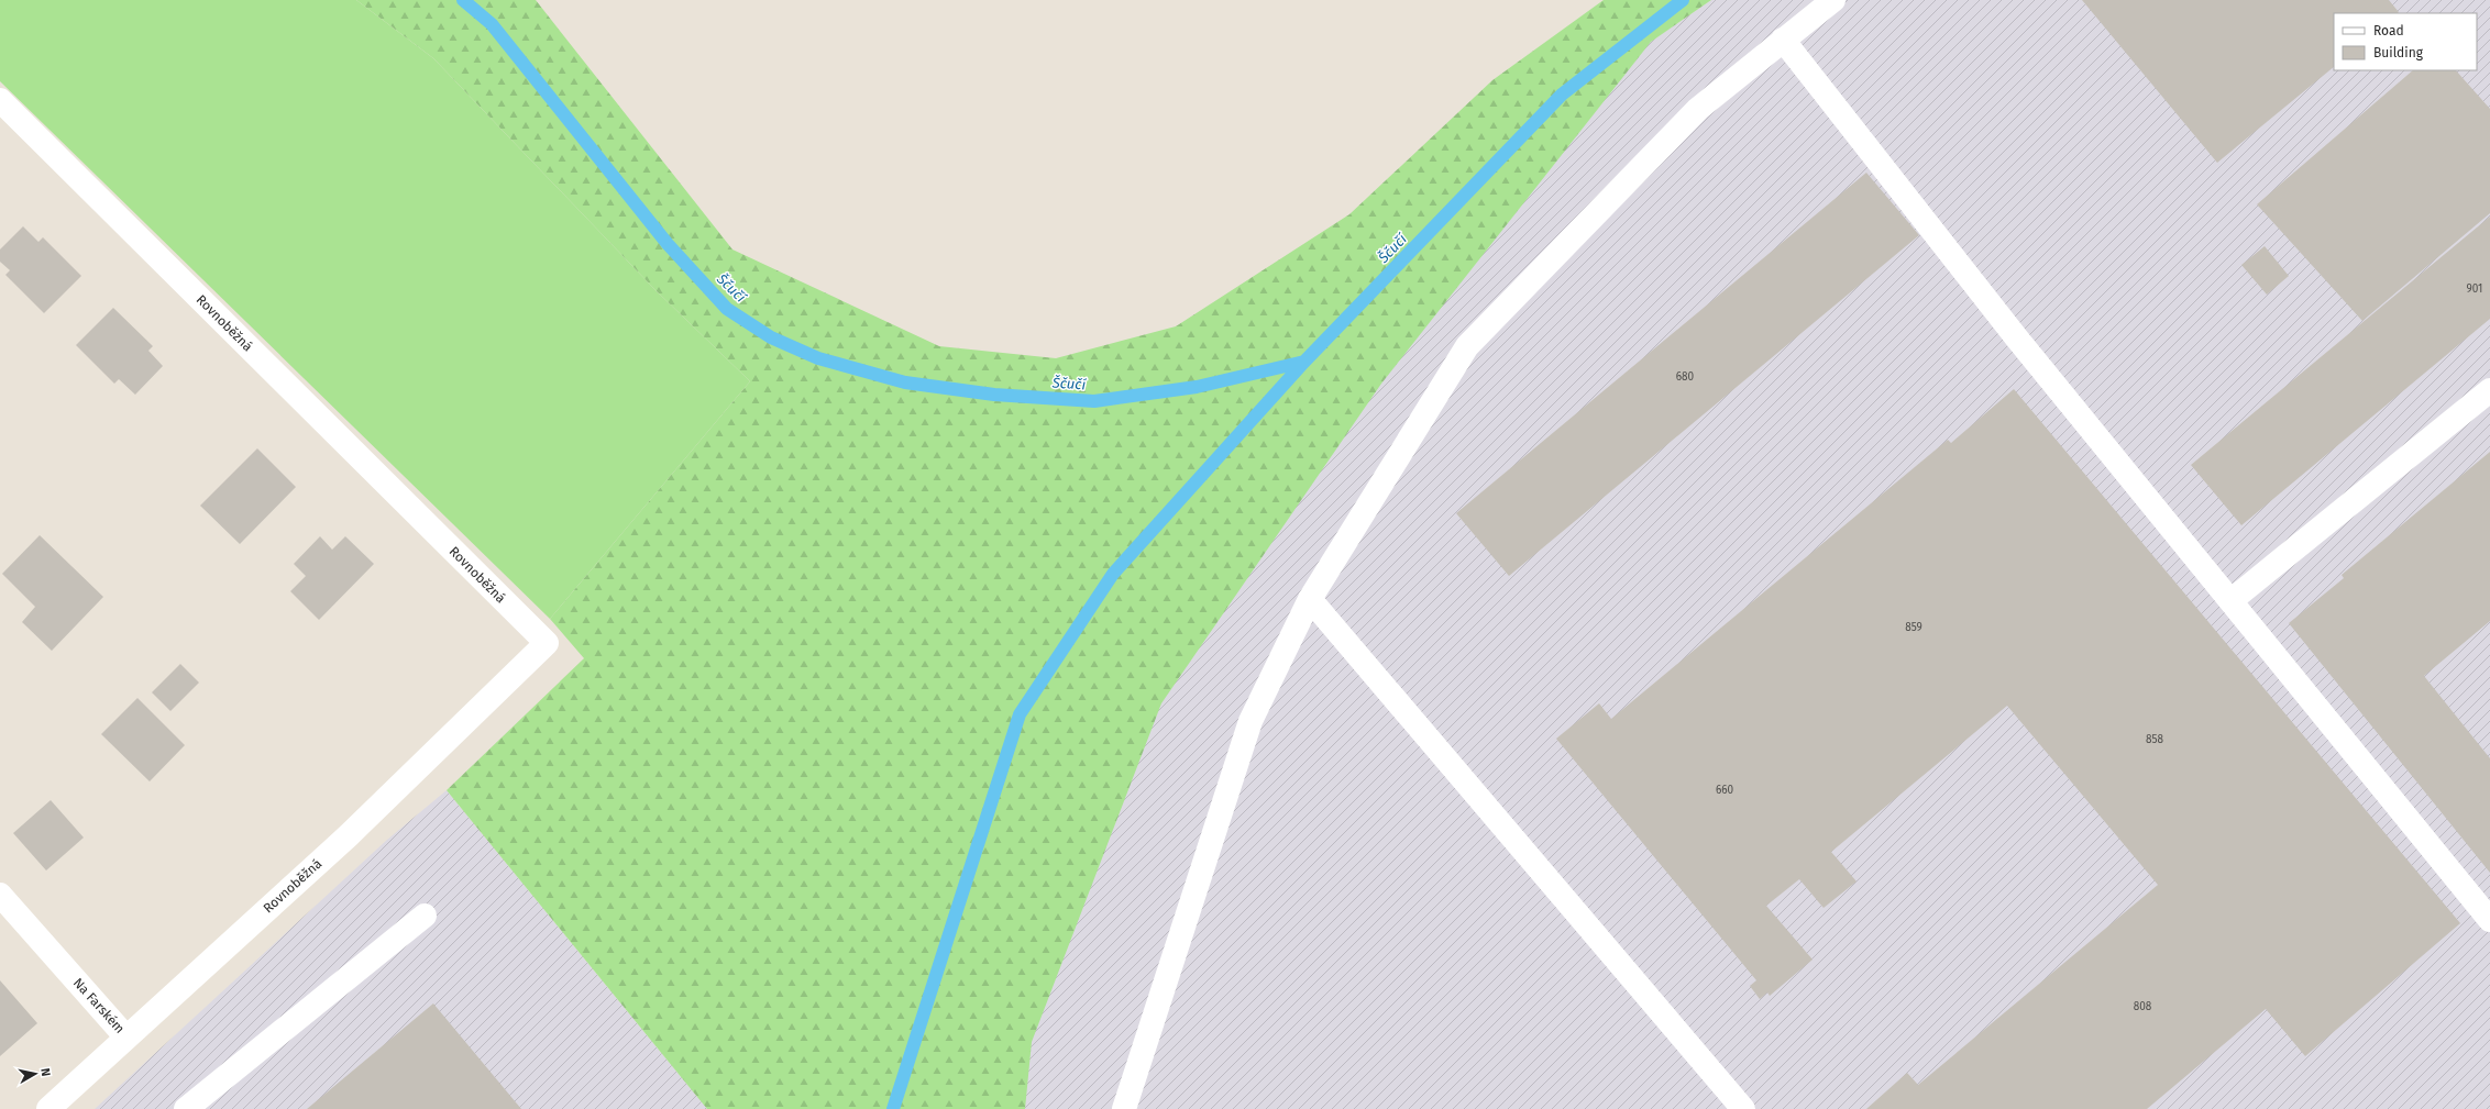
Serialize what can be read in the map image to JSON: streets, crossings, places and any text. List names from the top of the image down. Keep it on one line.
{"streets":{"street":["Rovnoběžná","Na Farském"]},"crossings":[["Rovnoběžná","Na Farském"]],"water":["Ščučí"],"house_numbers":["901","680","859","858","660","808"],"legend":["Road","Building"],"north":"right"}
